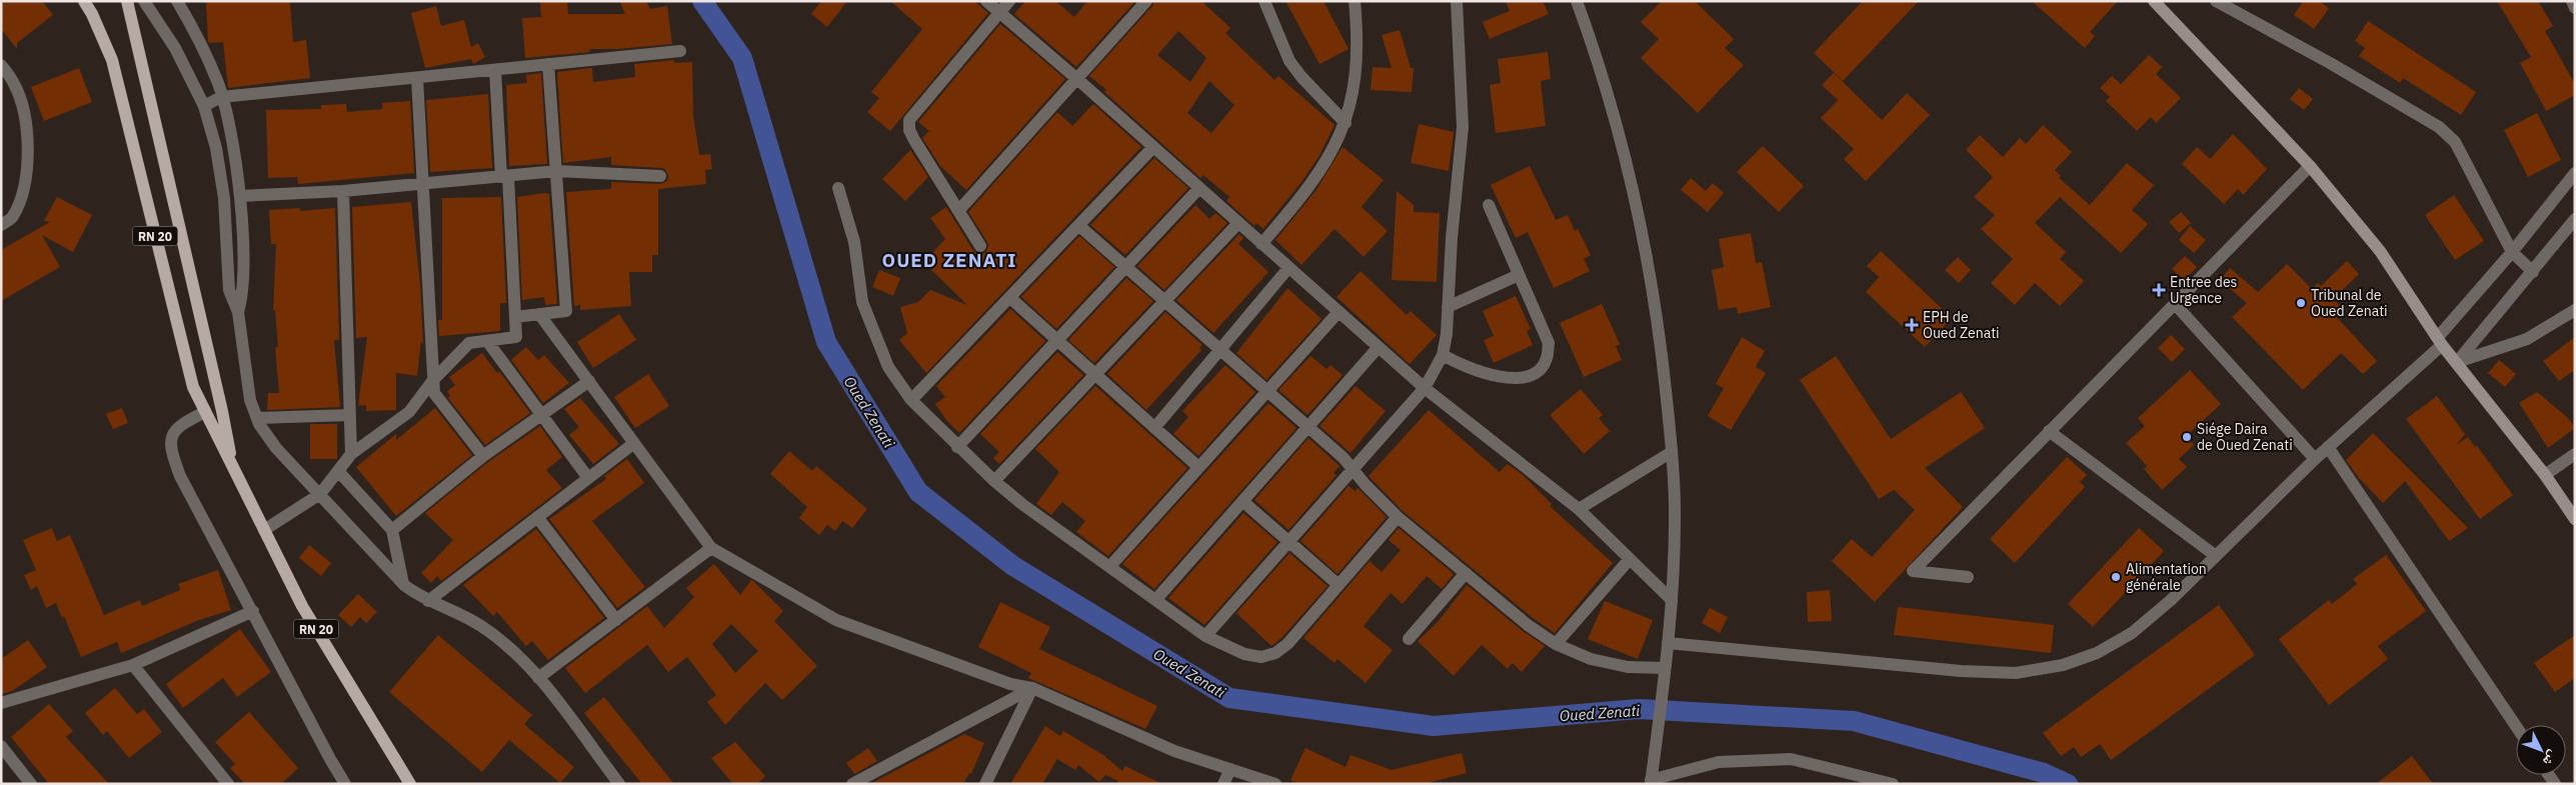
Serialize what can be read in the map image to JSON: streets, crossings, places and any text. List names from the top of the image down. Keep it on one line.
{"streets":{"main road":["RN 20"]},"districts":["OUED ZENATI"],"water":["Oued Zenati"],"places":{"health":["Entree des Urgence","EPH de Oued Zenati"],"other":["Tribunal de Oued Zenati","Siége Daira de Oued Zenati","Alimentation générale"]},"north":"bottom right"}
